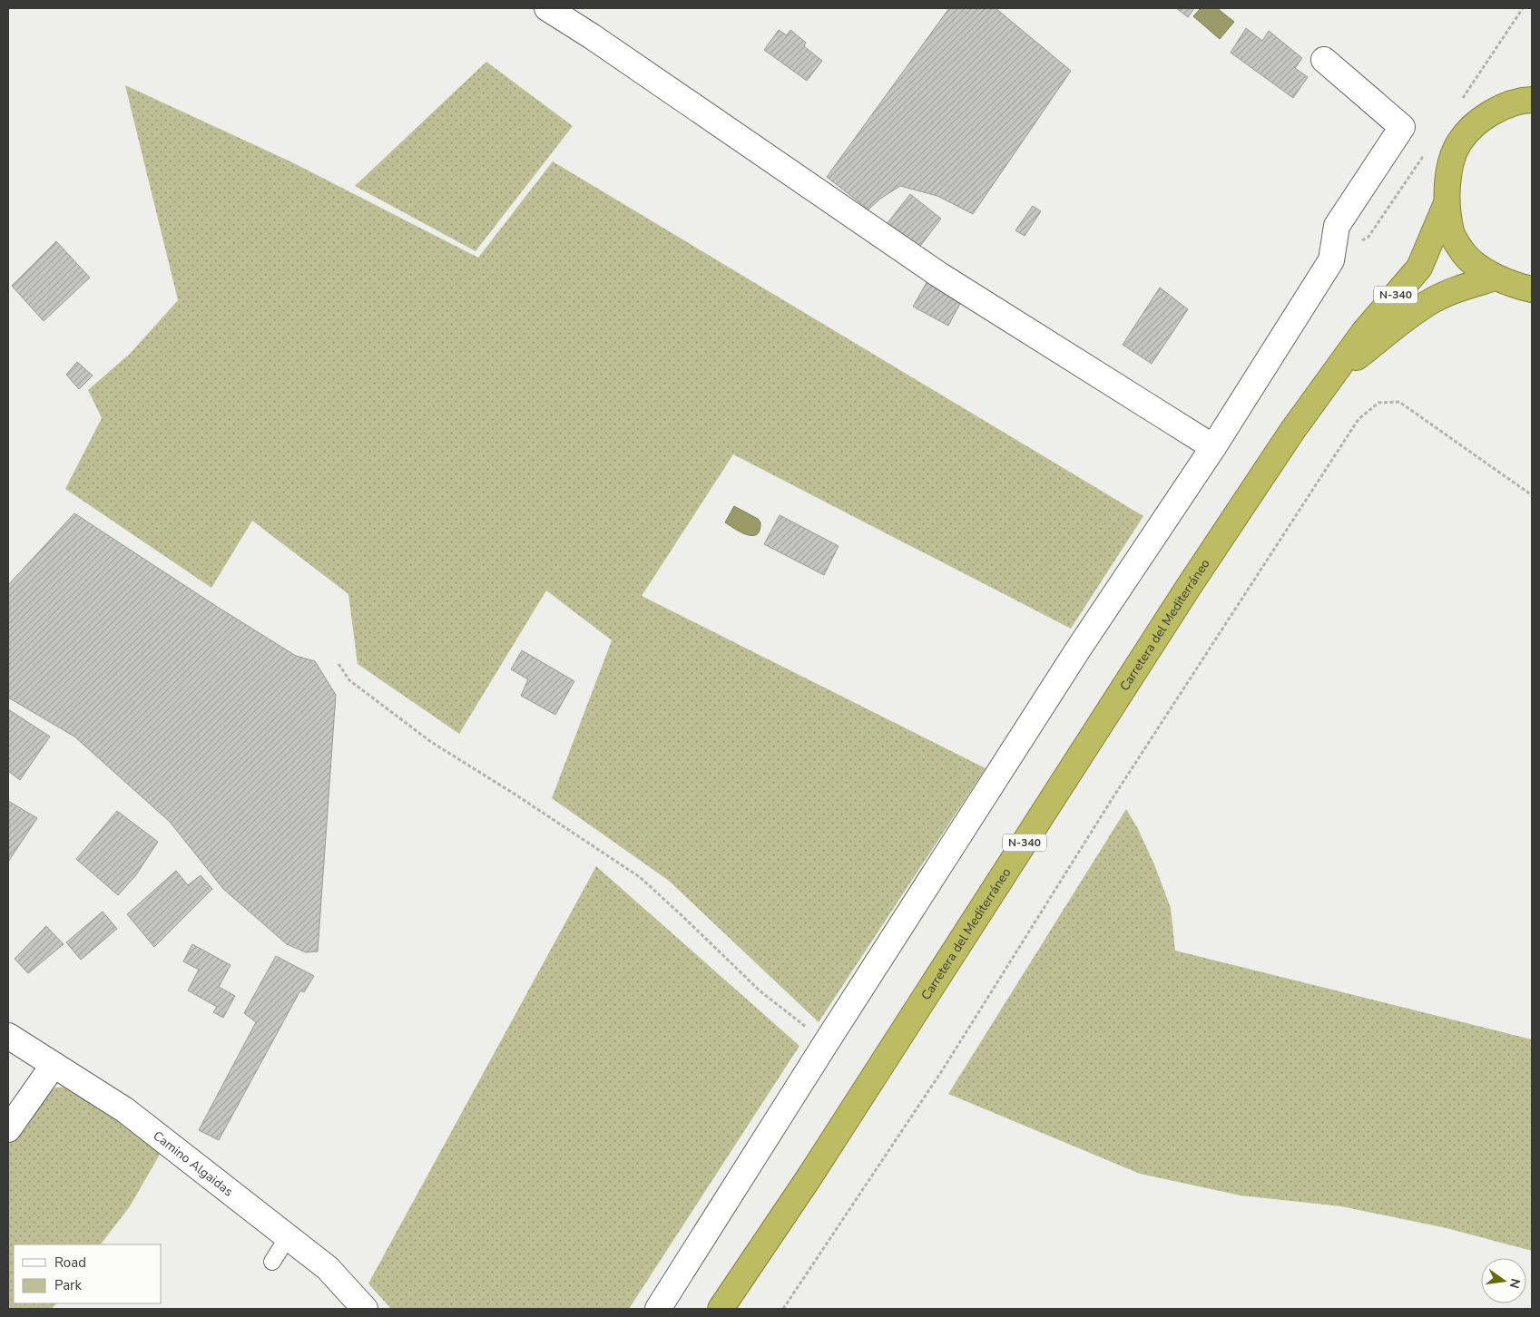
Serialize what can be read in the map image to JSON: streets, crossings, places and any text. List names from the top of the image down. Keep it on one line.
{"streets":{"highway":["N-340","Carretera del Mediterráneo"],"street":["Camino Algaidas"]},"crossings":[["N-340","Carretera del Mediterráneo"]],"legend":["Road","Park"],"north":"right"}
